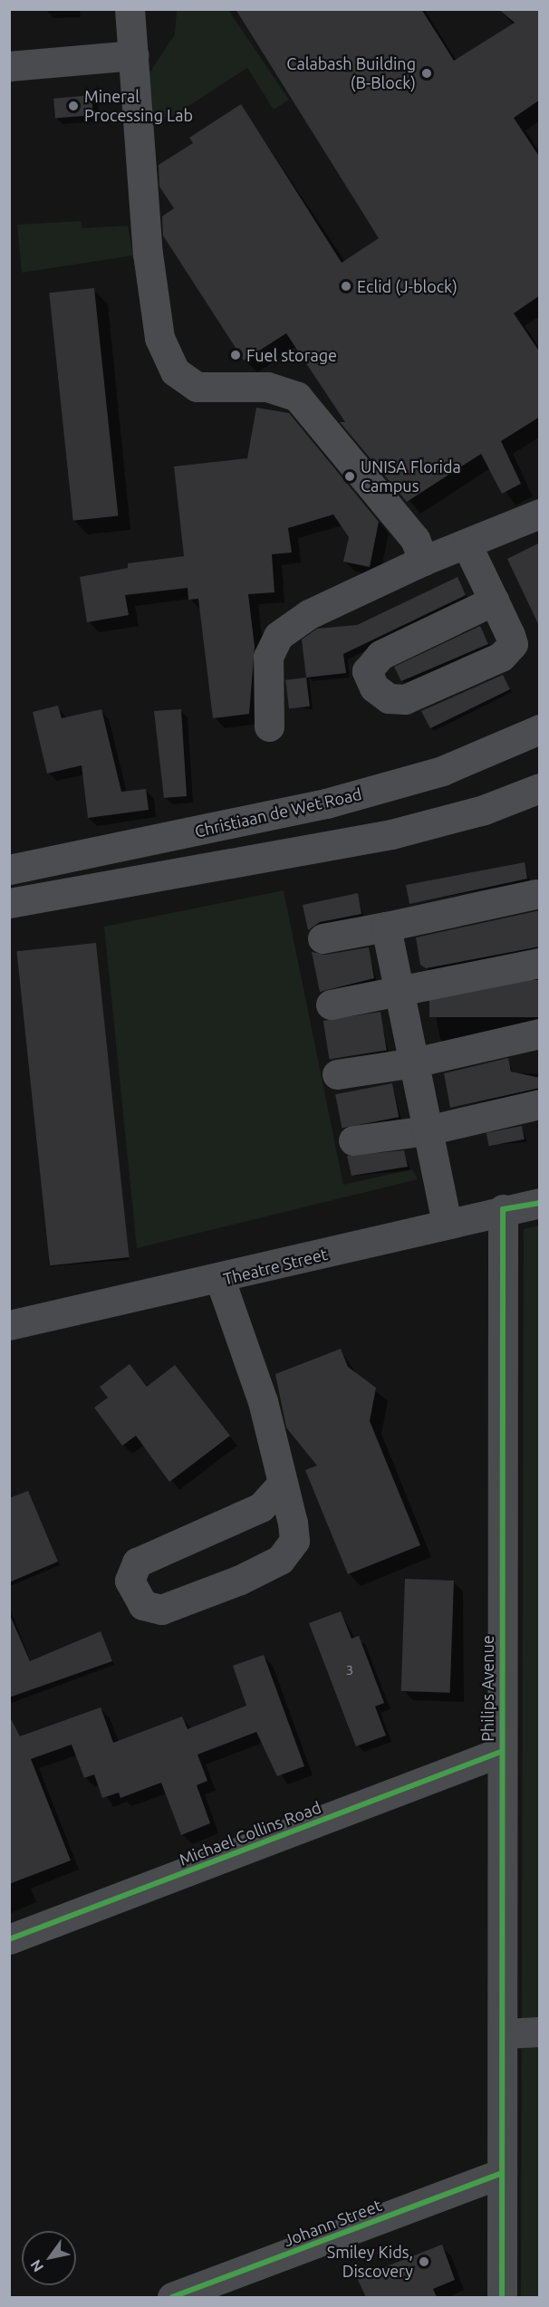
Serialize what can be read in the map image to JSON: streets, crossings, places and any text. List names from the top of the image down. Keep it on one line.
{"streets":{"main road":["Christiaan de Wet Road"],"street":["Theatre Street","Philips Avenue","Michael Collins Road","Johann Street"]},"crossings":[["Theatre Street","Philips Avenue"],["Philips Avenue","Michael Collins Road"],["Philips Avenue","Johann Street"]],"places":["Calabash Building (B-Block)","Mineral Processing Lab","Eclid (J-block)","Fuel storage","UNISA Florida Campus","Smiley Kids, Discovery"],"house_numbers":["3"],"north":"bottom left"}
